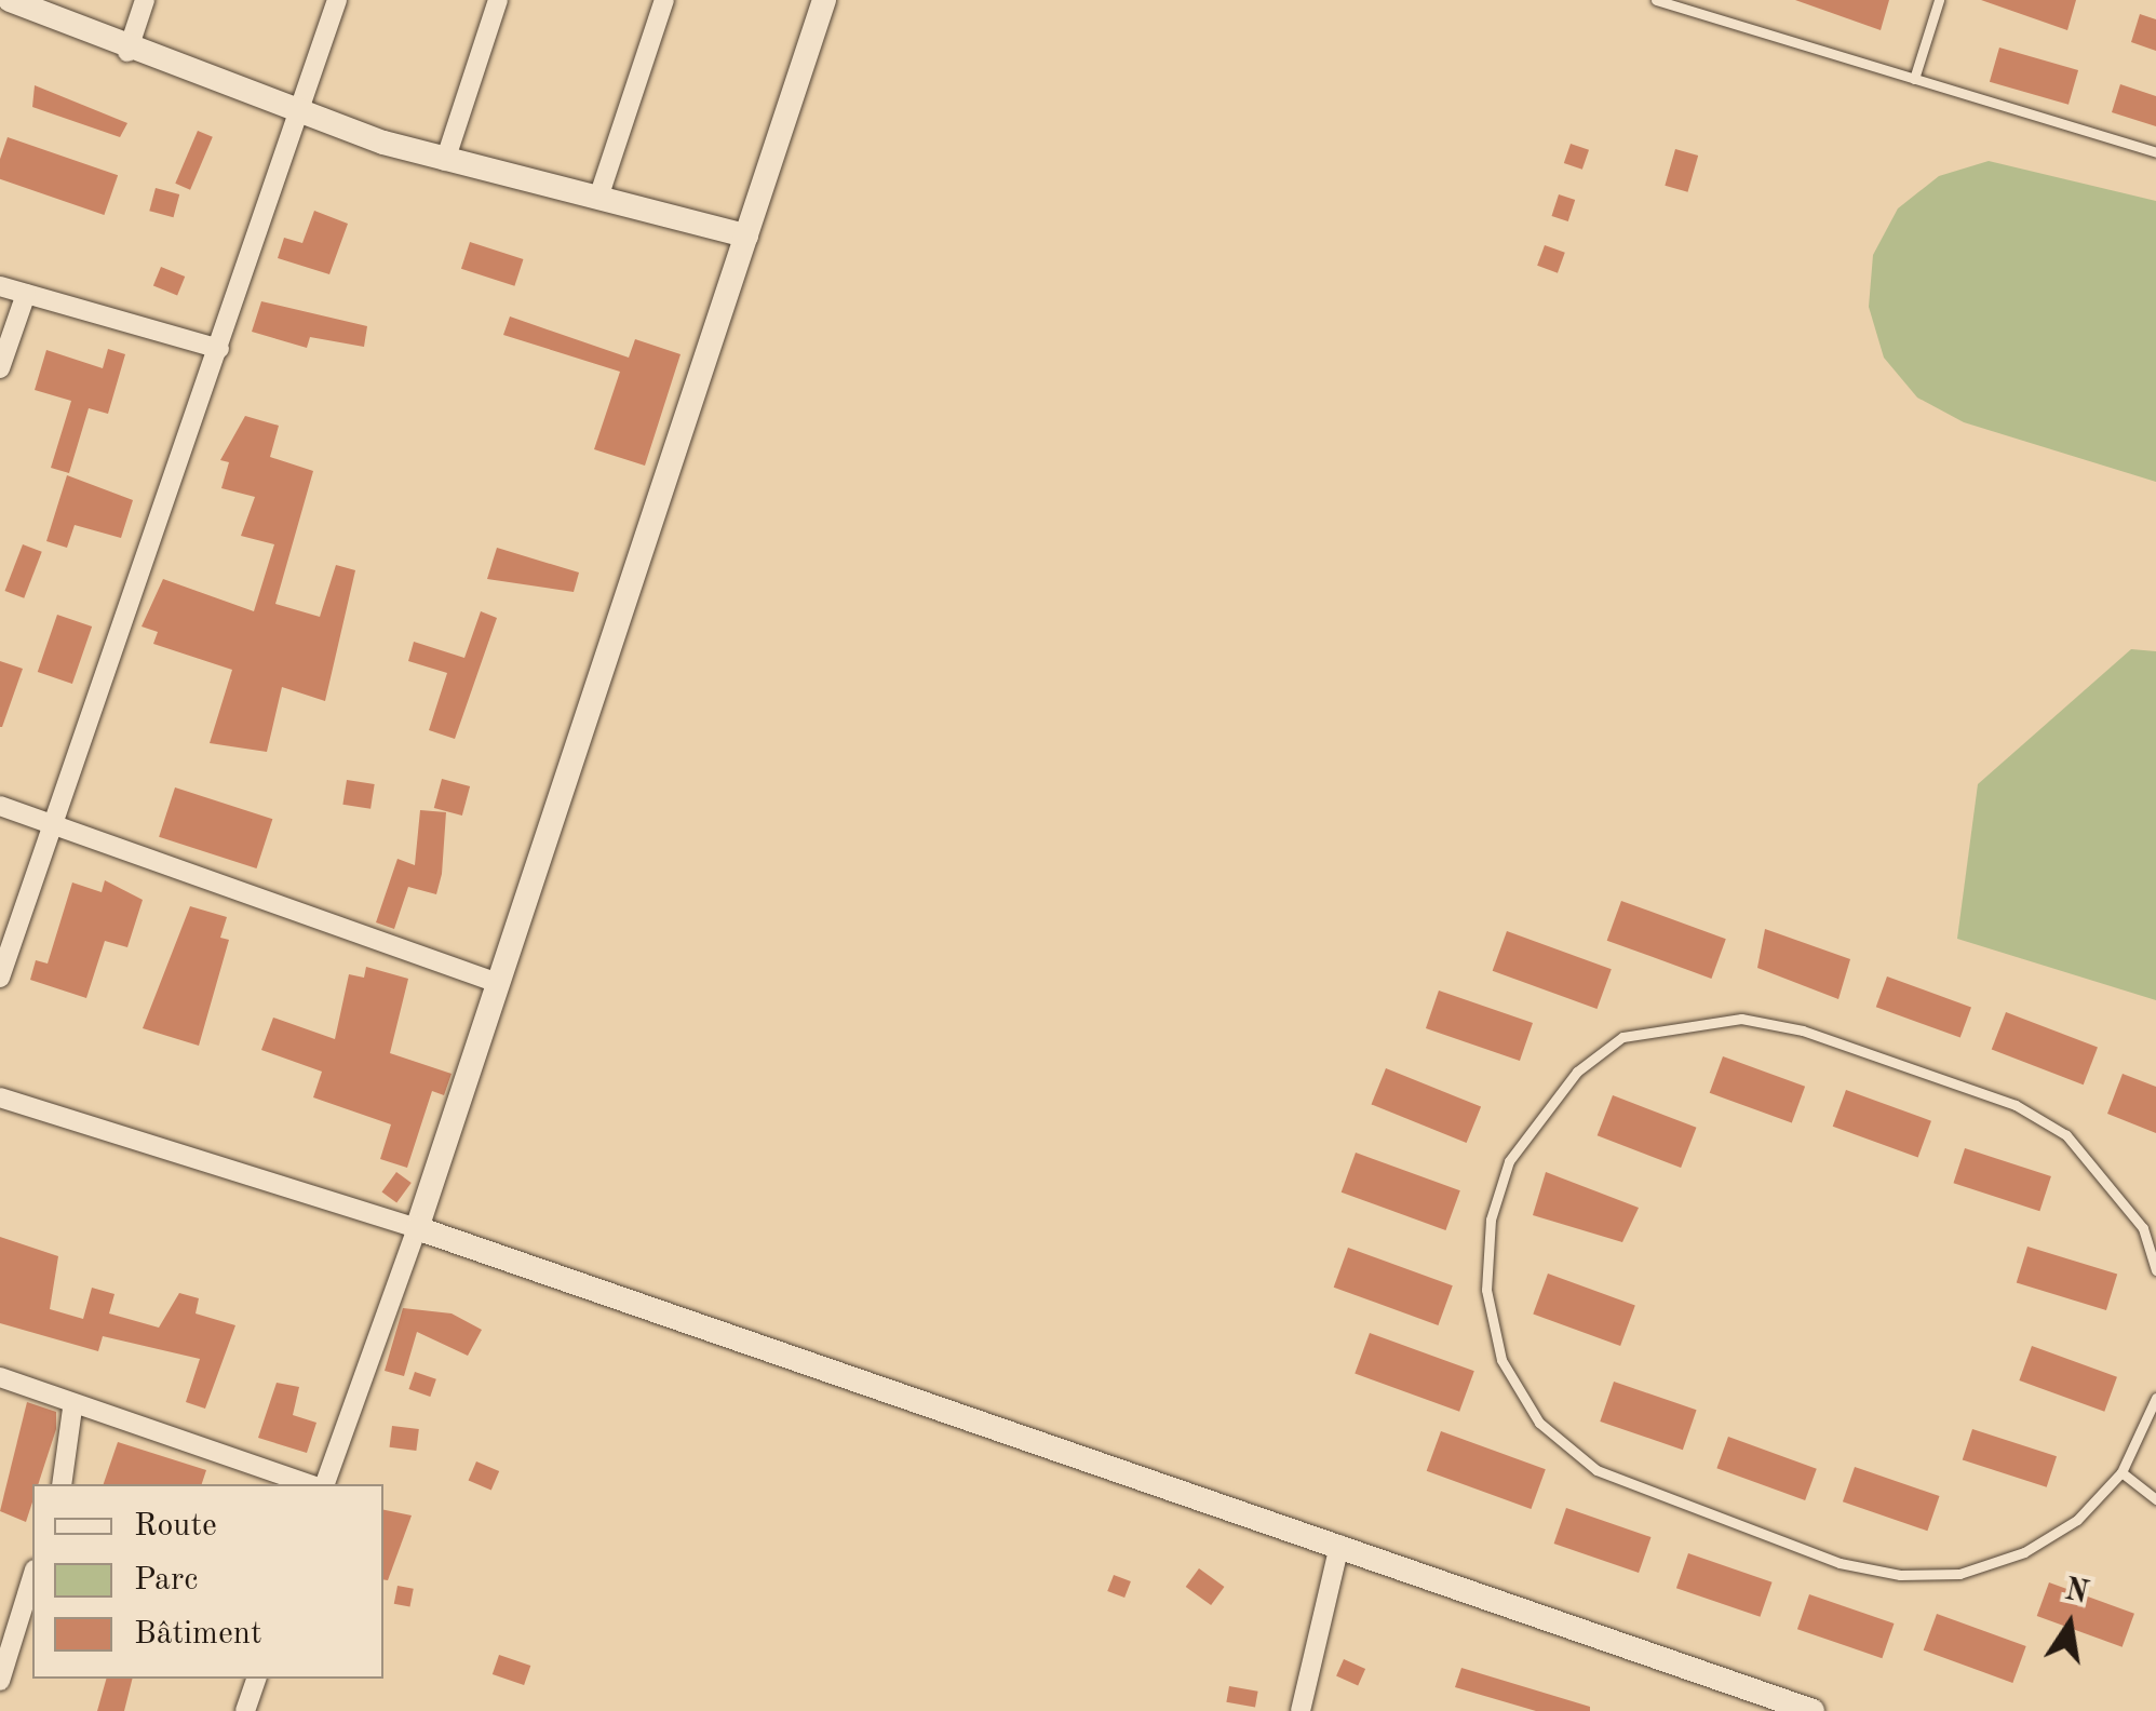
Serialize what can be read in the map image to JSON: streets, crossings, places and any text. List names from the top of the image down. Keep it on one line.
{"legend":["Route","Parc","Bâtiment"],"north":"top"}
